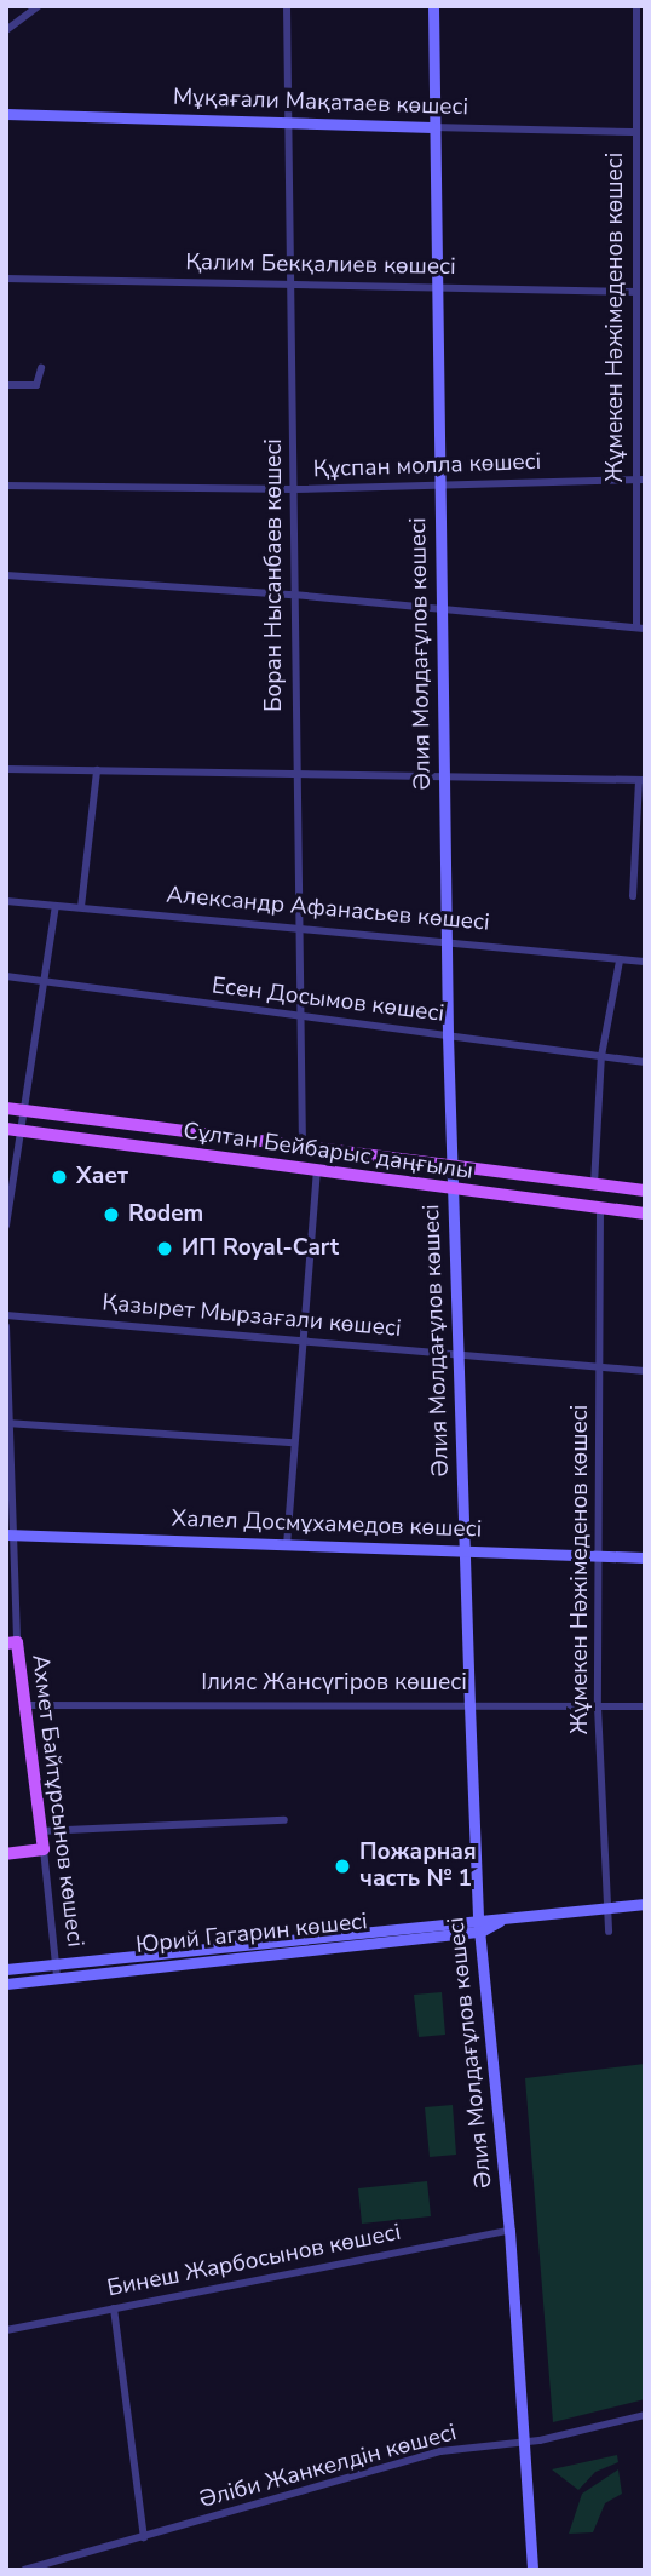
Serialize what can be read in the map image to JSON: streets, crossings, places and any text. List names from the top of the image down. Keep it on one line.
{"streets":{"main road":["Мұқағали Мақатаев көшесі","Әлия Молдағұлов көшесі","Сұлтан Бейбарыс даңғылы","Халел Досмұхамедов көшесі","Ахмет Байтұрсынов көшесі","Юрий Гагарин көшесі"],"street":["Қалим Бекқалиев көшесі","Жұмекен Нәжімеденов көшесі","Құспан молла көшесі","Боран Нысанбаев көшесі","Александр Афанасьев көшесі","Есен Досымов көшесі","Қазырет Мырзағали көшесі","Ілияс Жансүгіров көшесі","Бинеш Жарбосынов көшесі","Әліби Жанкелдін көшесі"]},"crossings":[["Мұқағали Мақатаев көшесі","Жұмекен Нәжімеденов көшесі"],["Мұқағали Мақатаев көшесі","Боран Нысанбаев көшесі"],["Мұқағали Мақатаев көшесі","Әлия Молдағұлов көшесі"],["Қалим Бекқалиев көшесі","Жұмекен Нәжімеденов көшесі"],["Қалим Бекқалиев көшесі","Боран Нысанбаев көшесі"],["Қалим Бекқалиев көшесі","Әлия Молдағұлов көшесі"],["Жұмекен Нәжімеденов көшесі","Құспан молла көшесі"],["Жұмекен Нәжімеденов көшесі","Сұлтан Бейбарыс даңғылы"],["Жұмекен Нәжімеденов көшесі","Қазырет Мырзағали көшесі"],["Жұмекен Нәжімеденов көшесі","Халел Досмұхамедов көшесі"],["Жұмекен Нәжімеденов көшесі","Ілияс Жансүгіров көшесі"],["Жұмекен Нәжімеденов көшесі","Юрий Гагарин көшесі"],["Құспан молла көшесі","Боран Нысанбаев көшесі"],["Құспан молла көшесі","Әлия Молдағұлов көшесі"],["Боран Нысанбаев көшесі","Александр Афанасьев көшесі"],["Боран Нысанбаев көшесі","Есен Досымов көшесі"],["Боран Нысанбаев көшесі","Сұлтан Бейбарыс даңғылы"],["Әлия Молдағұлов көшесі","Александр Афанасьев көшесі"],["Әлия Молдағұлов көшесі","Есен Досымов көшесі"],["Әлия Молдағұлов көшесі","Сұлтан Бейбарыс даңғылы"],["Әлия Молдағұлов көшесі","Қазырет Мырзағали көшесі"],["Әлия Молдағұлов көшесі","Халел Досмұхамедов көшесі"],["Әлия Молдағұлов көшесі","Ілияс Жансүгіров көшесі"],["Әлия Молдағұлов көшесі","Юрий Гагарин көшесі"],["Әлия Молдағұлов көшесі","Бинеш Жарбосынов көшесі"],["Әлия Молдағұлов көшесі","Әліби Жанкелдін көшесі"],["Халел Досмұхамедов көшесі","Ахмет Байтұрсынов көшесі"],["Ілияс Жансүгіров көшесі","Ахмет Байтұрсынов көшесі"],["Ахмет Байтұрсынов көшесі","Юрий Гагарин көшесі"]],"places":["Хает","Rodem","ИП Royal-Cart","Пожарная часть № 1"]}
